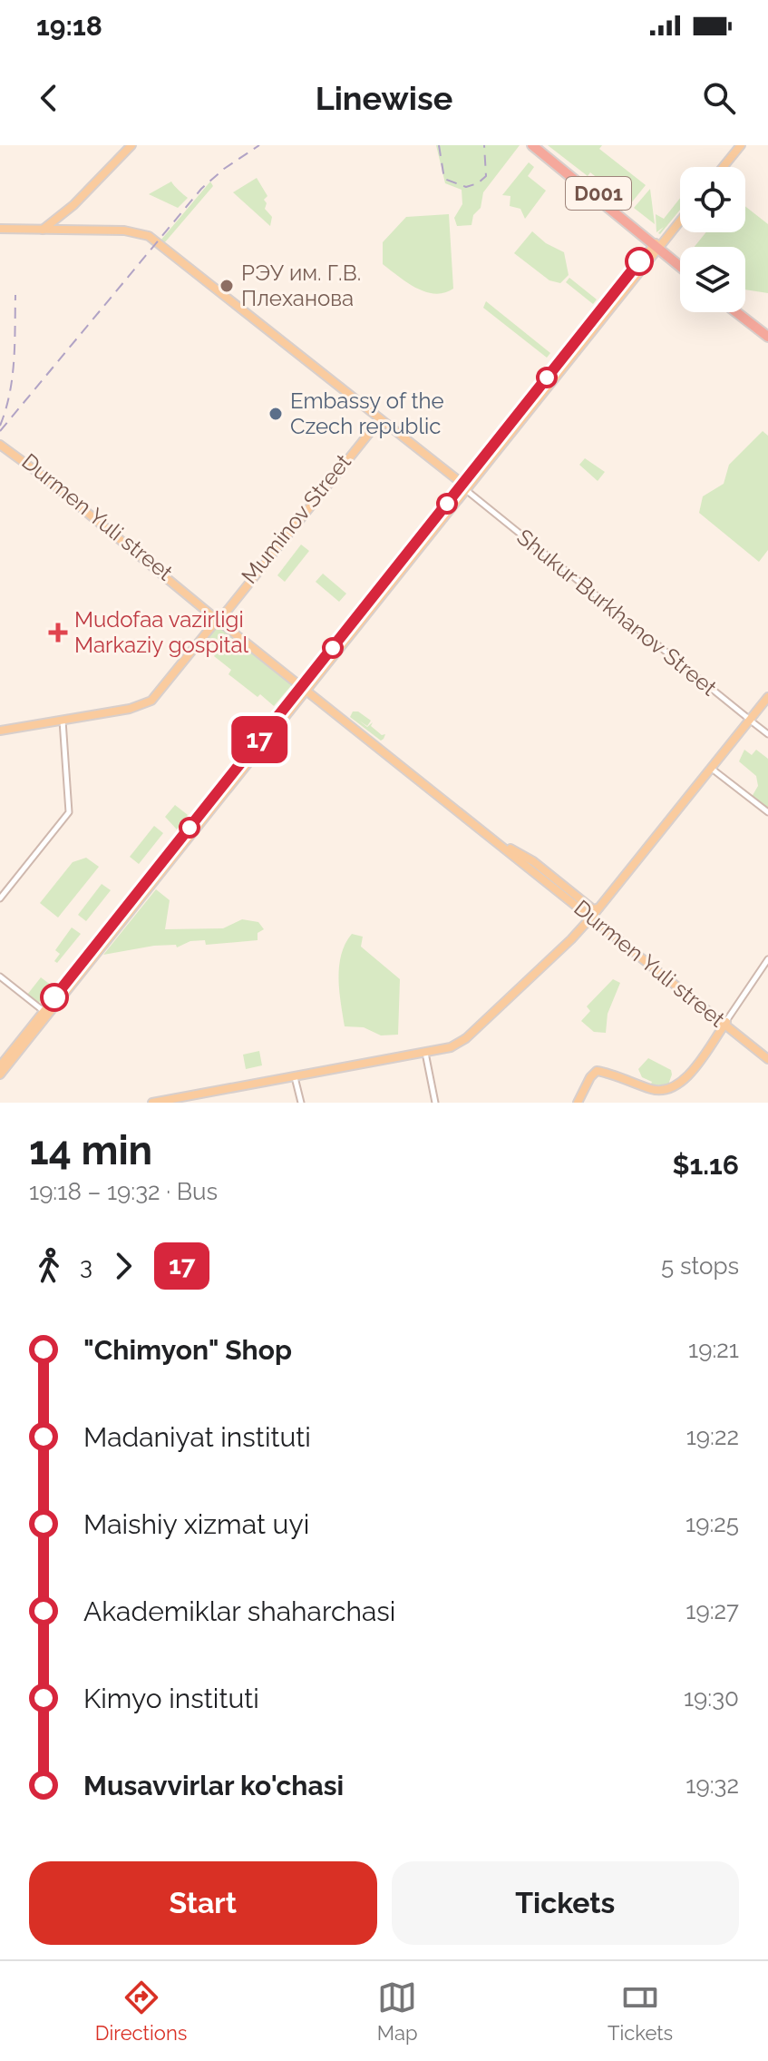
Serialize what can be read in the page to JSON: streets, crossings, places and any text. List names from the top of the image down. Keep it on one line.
{"streets":{"highway":["D001"],"main road":["Durmen Yuli street","Muminov Street"],"street":["Shukur Burkhanov Street"]},"crossings":[["Durmen Yuli street","Muminov Street"]],"places":{"other":["РЭУ им. Г.В. Плеханова","Embassy of the Czech republic"],"health":["Mudofaa vazirligi Markaziy gospital"]},"lines":["bus line 17"],"page":{"status":"19:18","header":"Linewise","on_map":"17","heading":["14 min","19:18 – 19:32 · Bus","$1.16"],"legs":["3","17","5 stops"],"list":[{"name":"\"Chimyon\" Shop","value":"19:21"},{"name":"Madaniyat instituti","value":"19:22"},{"name":"Maishiy xizmat uyi","value":"19:25"},{"name":"Akademiklar shaharchasi","value":"19:27"},{"name":"Kimyo instituti","value":"19:30"},{"name":"Musavvirlar ko'chasi","value":"19:32"}],"buttons":["Start","Tickets"],"tabs":["Directions","Map","Tickets"]}}
